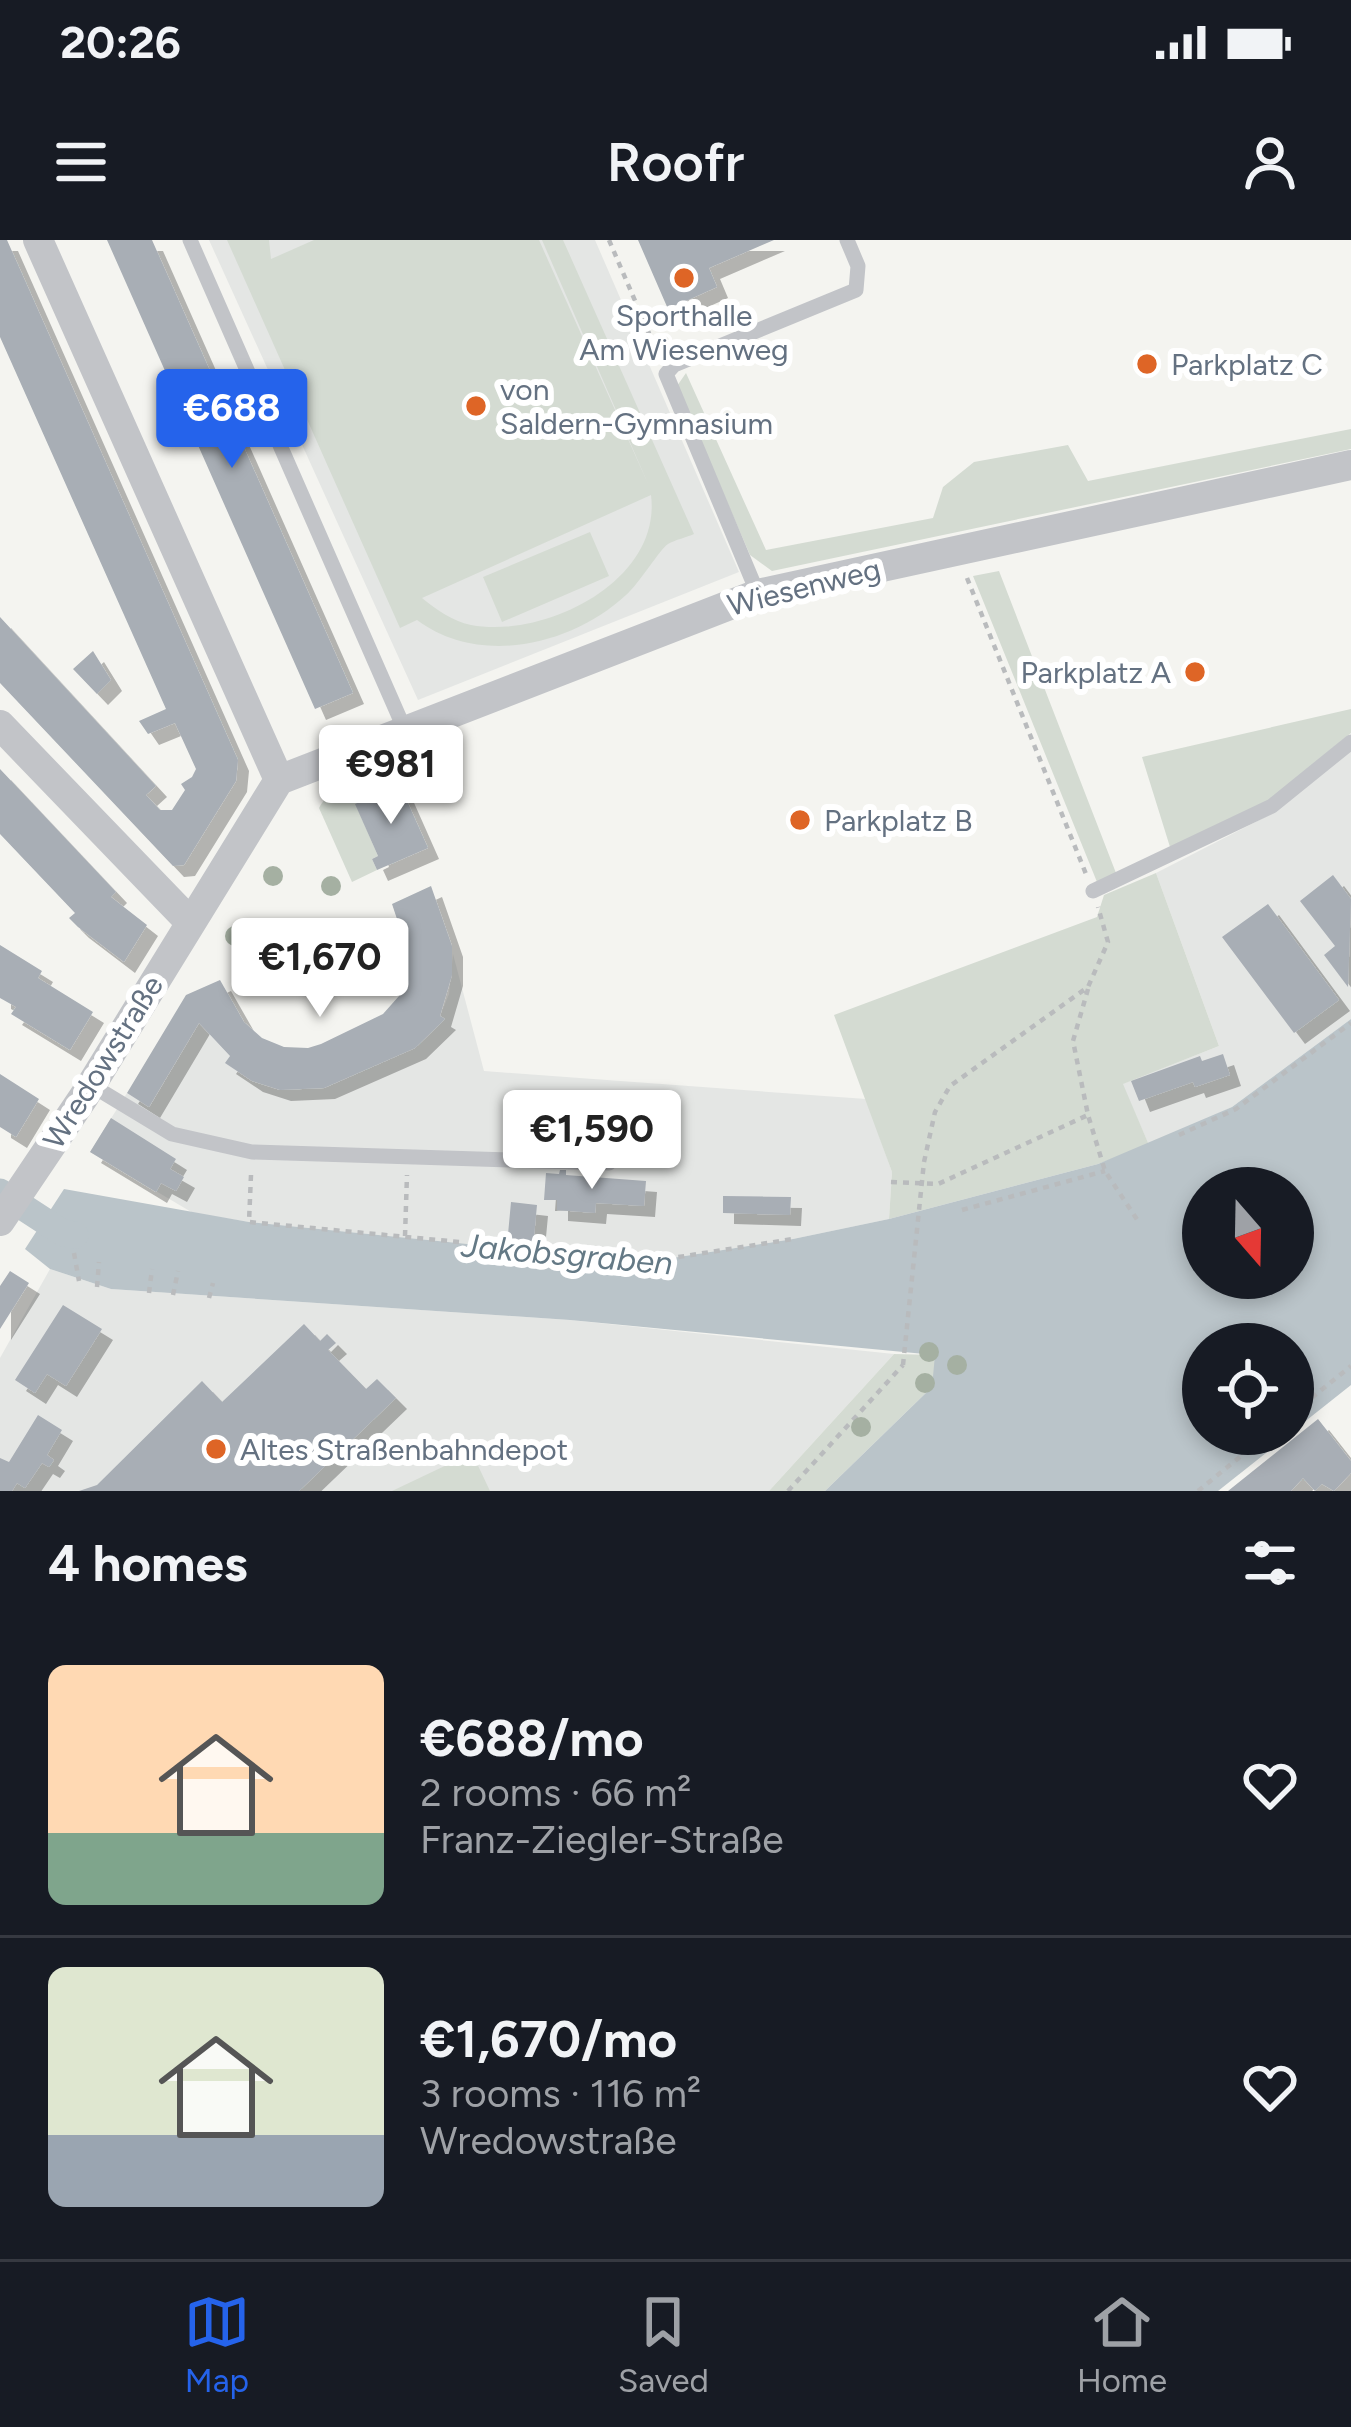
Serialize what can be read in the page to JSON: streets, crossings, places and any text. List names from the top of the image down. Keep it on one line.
{"streets":{"street":["Wiesenweg","Wredowstraße"]},"crossings":[["Wiesenweg","Wredowstraße"]],"water":["Jakobsgraben"],"places":["Sporthalle Am Wiesenweg","Parkplatz C","von Saldern-Gymnasium","Parkplatz A","Parkplatz B","Altes Straßenbahndepot"],"north":"bottom","page":{"status":"20:26","header":"Roofr","price":["€688","€981","€1,670","€1,590"],"heading":"4 homes","list":[{"name":"€688/mo","note":"2 rooms · 66 m² · Franz-Ziegler-Straße"},{"name":"€1,670/mo","note":"3 rooms · 116 m² · Wredowstraße"}],"tabs":["Map","Saved","Home"]}}
